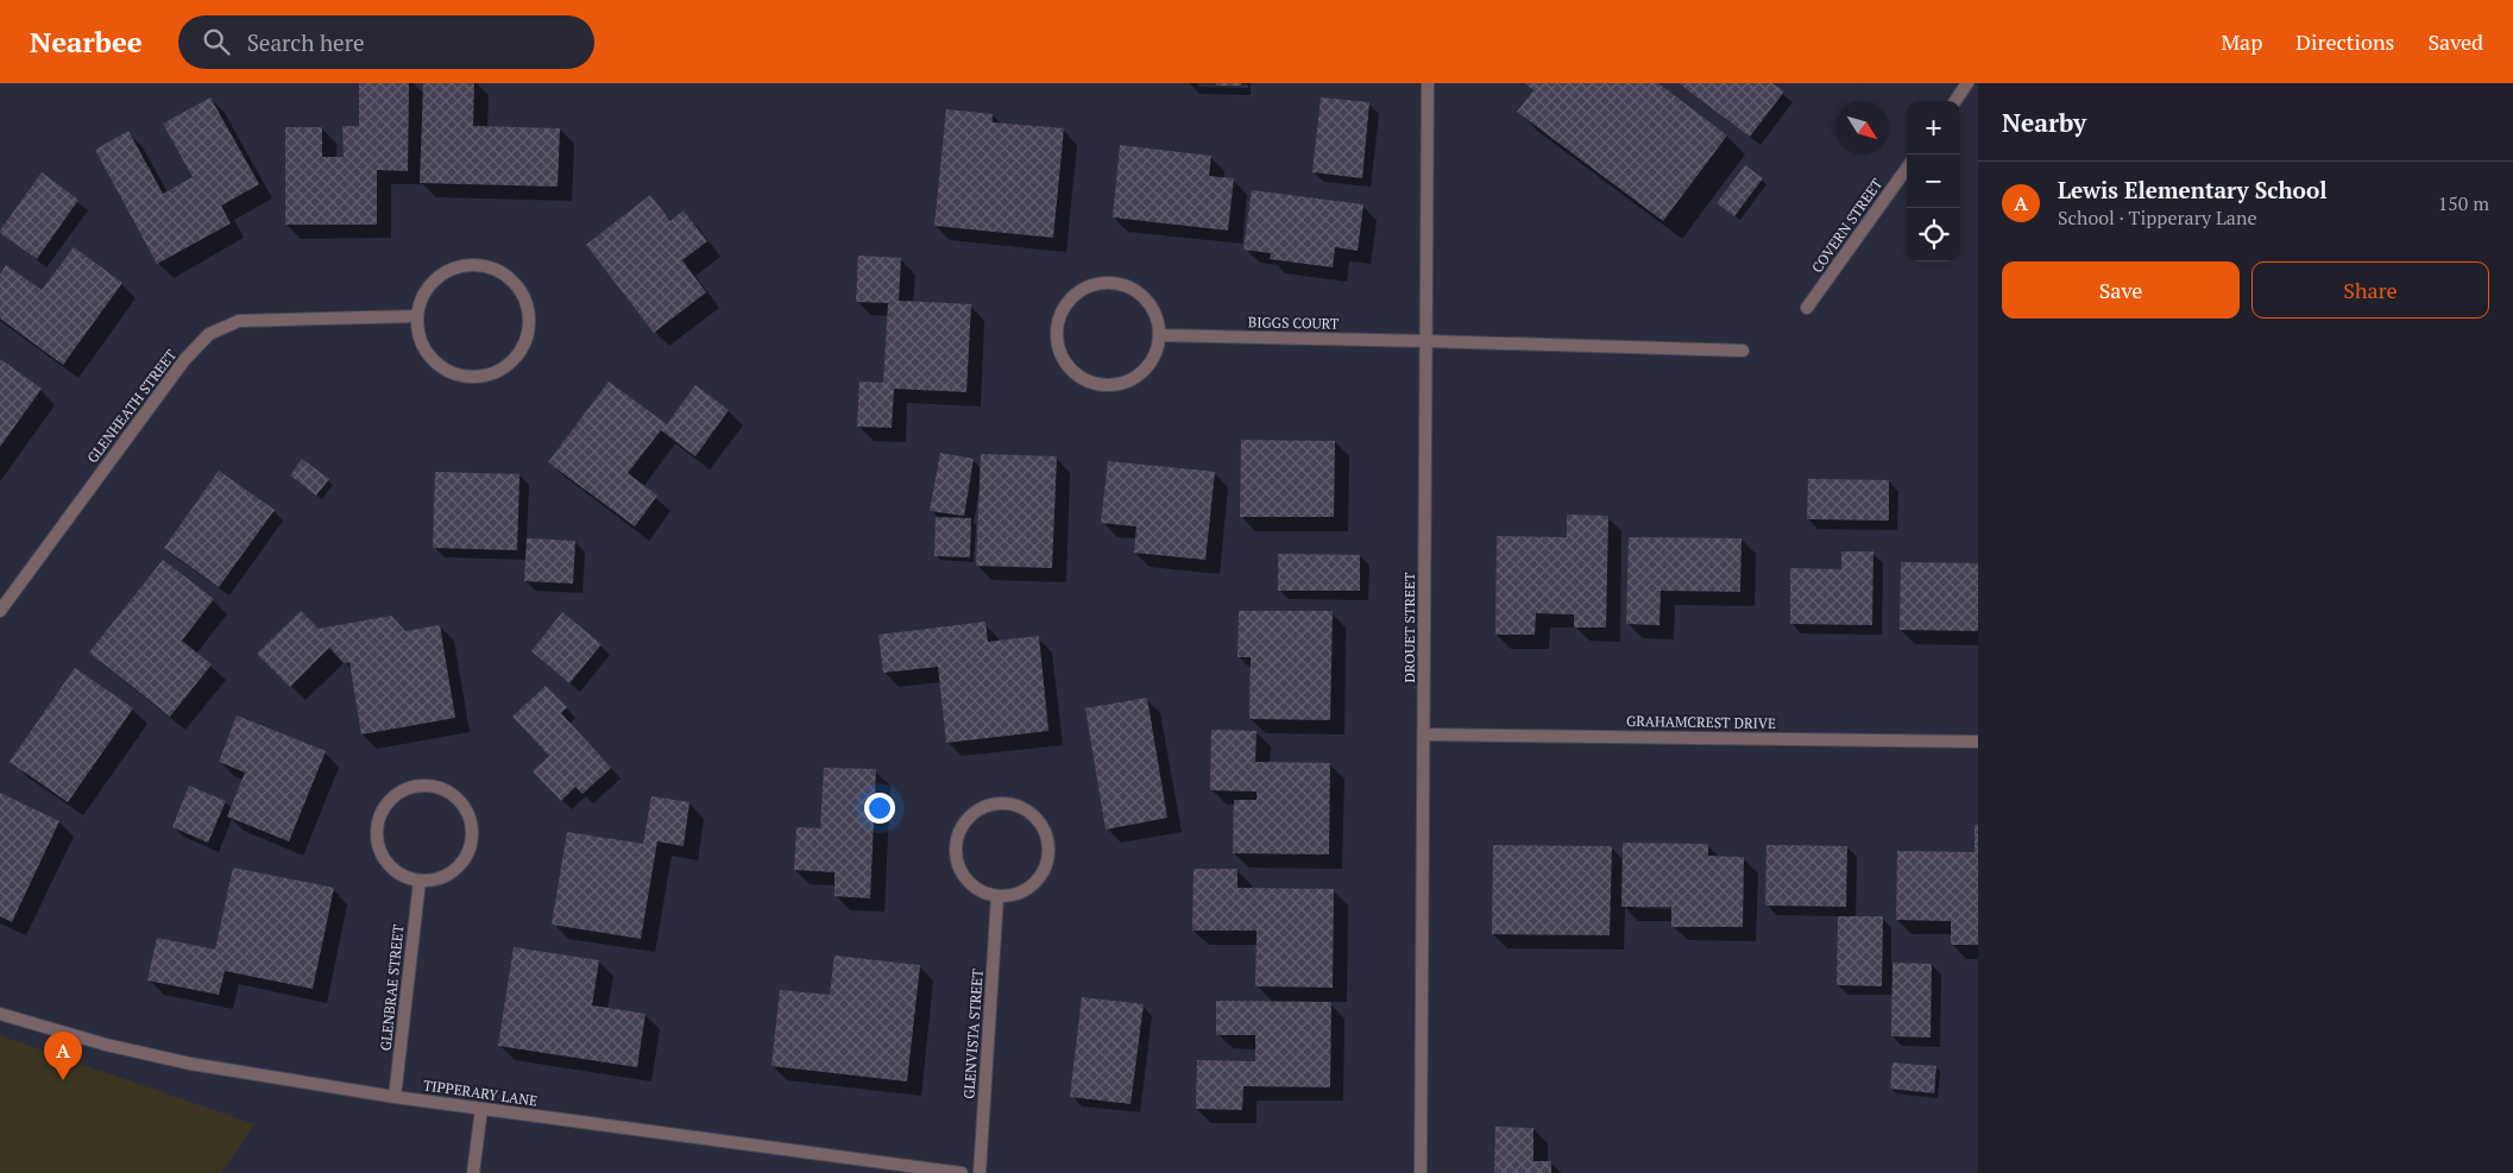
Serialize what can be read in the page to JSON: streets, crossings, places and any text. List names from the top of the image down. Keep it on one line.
{"streets":{"street":["COVERN STREET","BIGGS COURT","GLENHEATH STREET","DROUET STREET","GRAHAMCREST DRIVE","GLENBRAE STREET","GLENVISTA STREET","TIPPERARY LANE"]},"crossings":[["BIGGS COURT","DROUET STREET"],["DROUET STREET","GRAHAMCREST DRIVE"],["GLENBRAE STREET","TIPPERARY LANE"]],"north":"bottom right","page":{"header":"Nearbee","search":"Search here","nav":["Map","Directions","Saved"],"heading":"Nearby","map_buttons":["+","−"],"list":[{"mark":"A","name":"Lewis Elementary School","note":"School · Tipperary Lane","value":"150 m"}],"buttons":["Save","Share"],"pins":"A"}}
